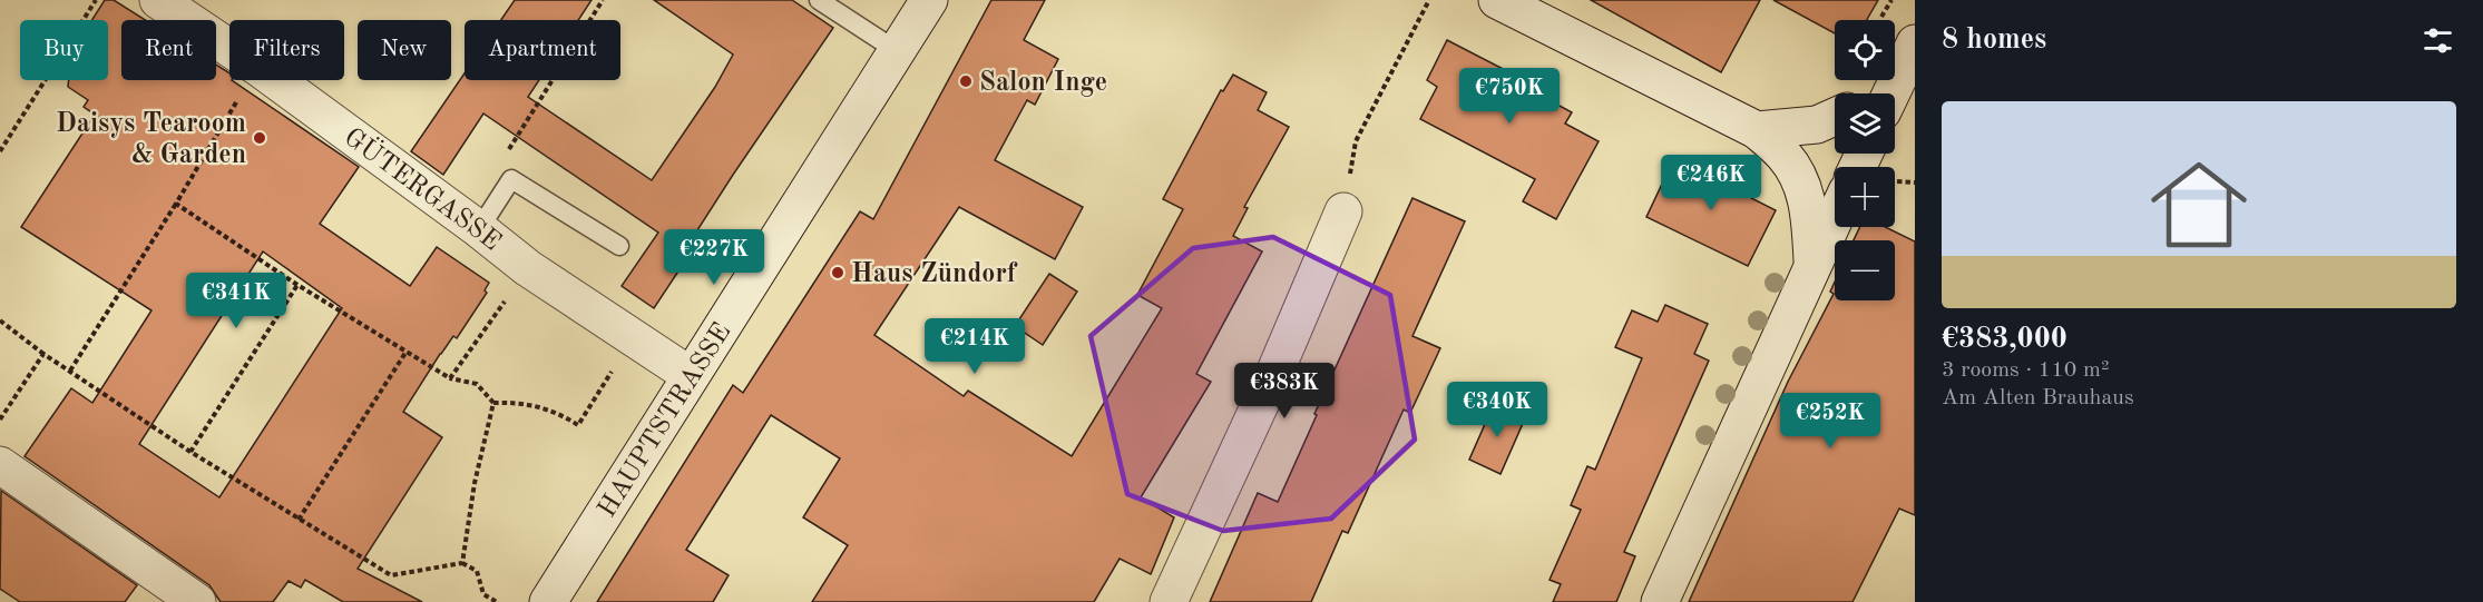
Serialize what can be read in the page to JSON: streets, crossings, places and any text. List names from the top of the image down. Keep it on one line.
{"streets":{"main road":["GÜTERGASSE","HAUPTSTRASSE"]},"crossings":[["GÜTERGASSE","HAUPTSTRASSE"]],"places":["Salon Inge","Daisys Tearoom & Garden","Haus Zündorf"],"page":{"heading":"8 homes","map_buttons":["+","−"],"chip":["Buy","Rent","Filters","New","Apartment"],"price":["€750K","€246K","€227K","€341K","€214K","€383K","€340K","€252K"],"list":[{"name":"€383,000","note":"3 rooms · 110 m² · Am Alten Brauhaus"}]}}
